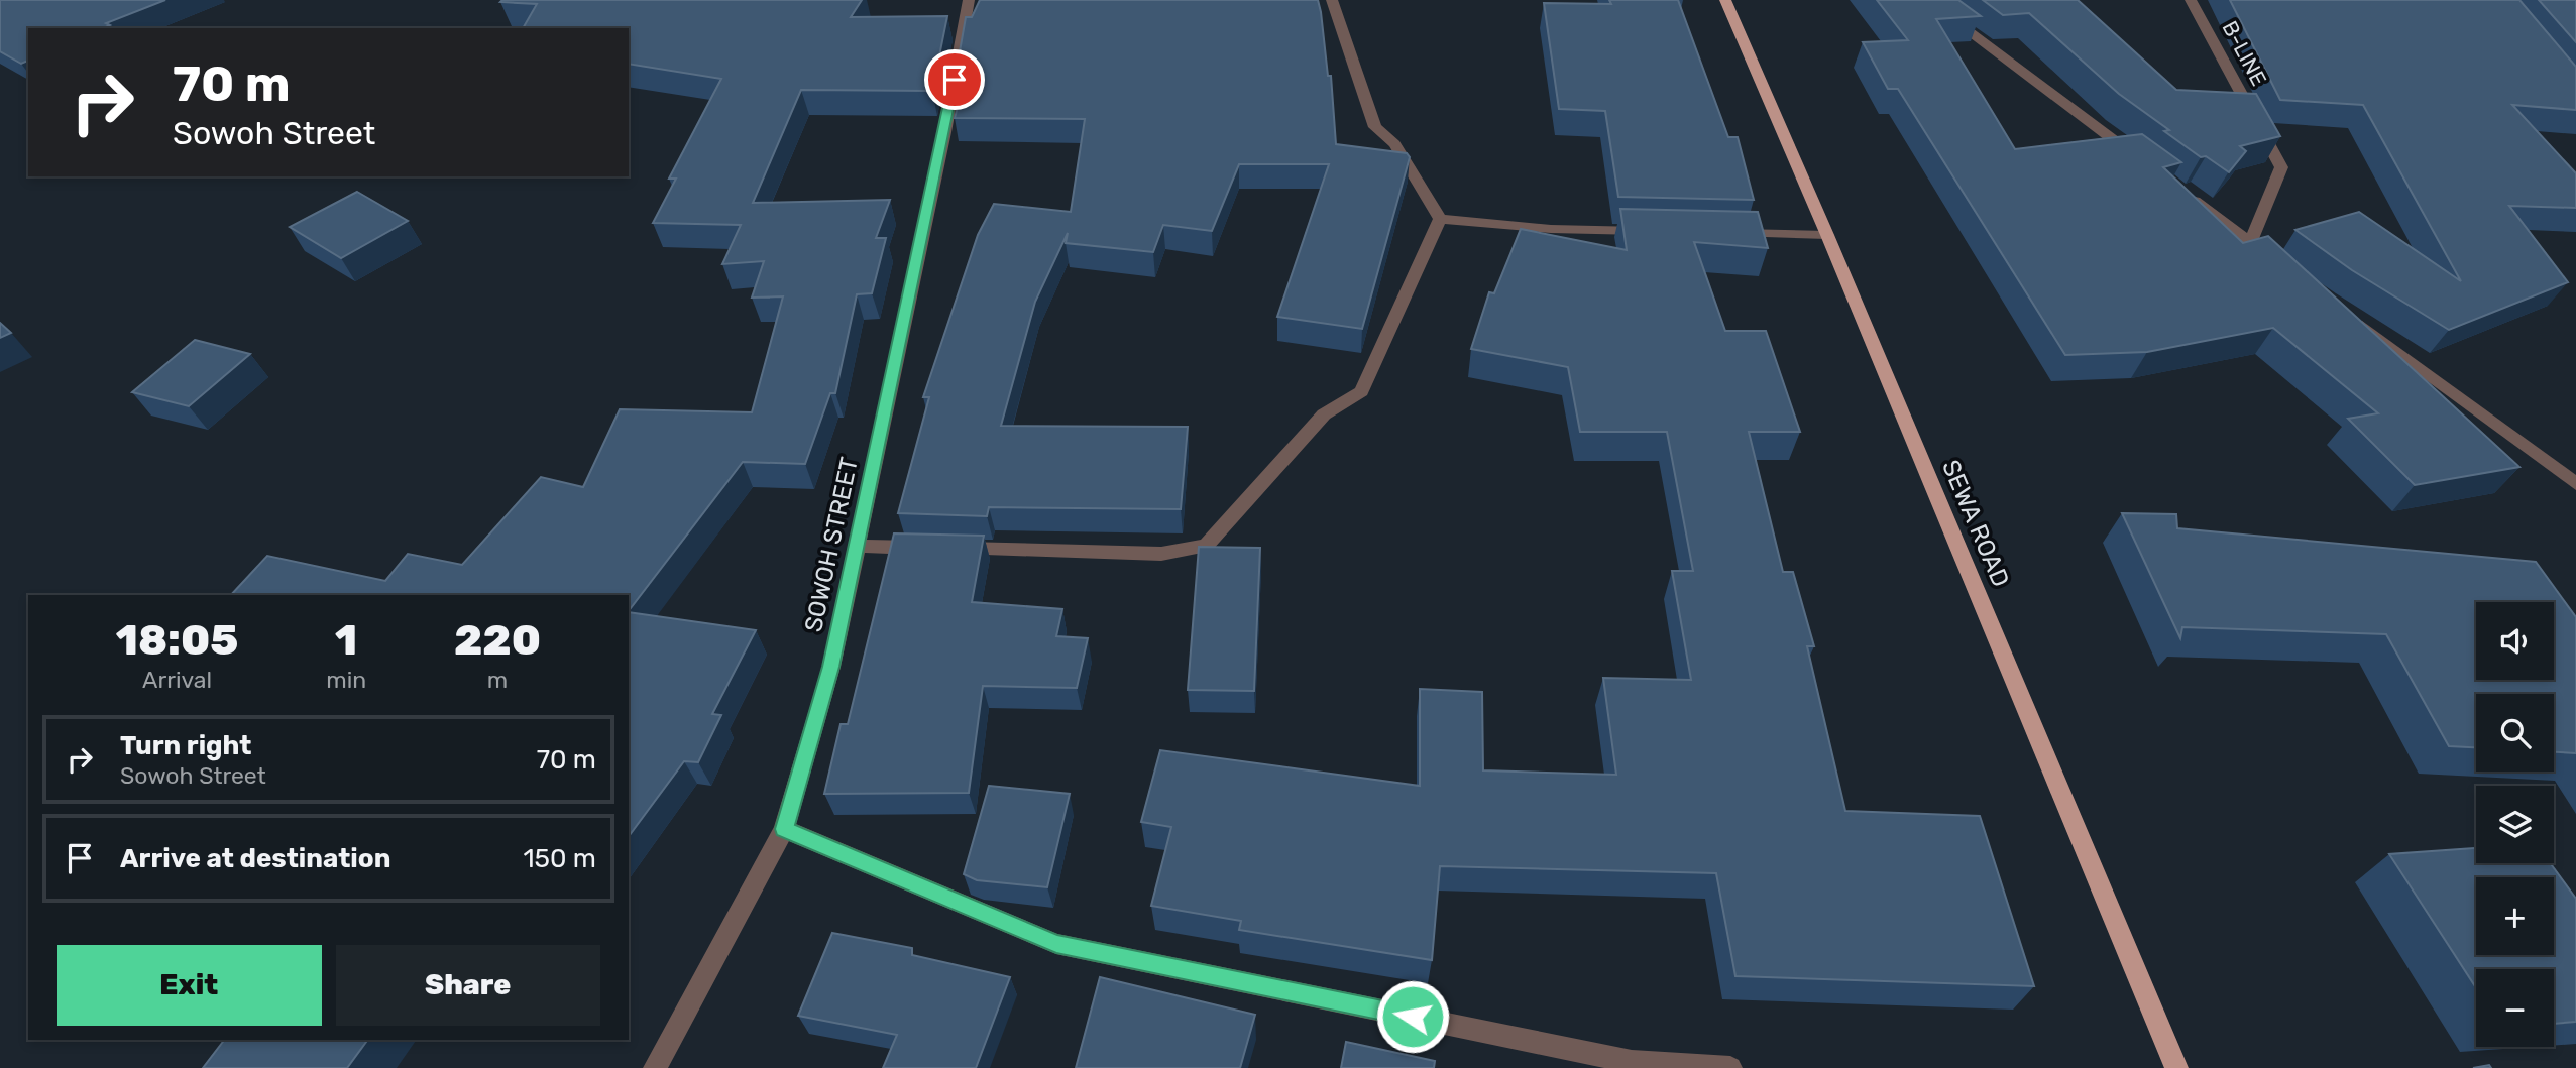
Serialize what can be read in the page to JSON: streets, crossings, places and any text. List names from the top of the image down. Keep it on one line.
{"streets":{"main road":["SEWA ROAD"],"street":["B-LINE","SOWOH STREET"]},"page":{"turn":["70 m","Sowoh Street"],"eta":["18:05","Arrival","1","min","220","m"],"map_buttons":["+","−"],"list":[{"name":"Turn right","note":"Sowoh Street","value":"70 m"},{"name":"Arrive at destination","value":"150 m"}],"buttons":["Exit","Share"]}}
